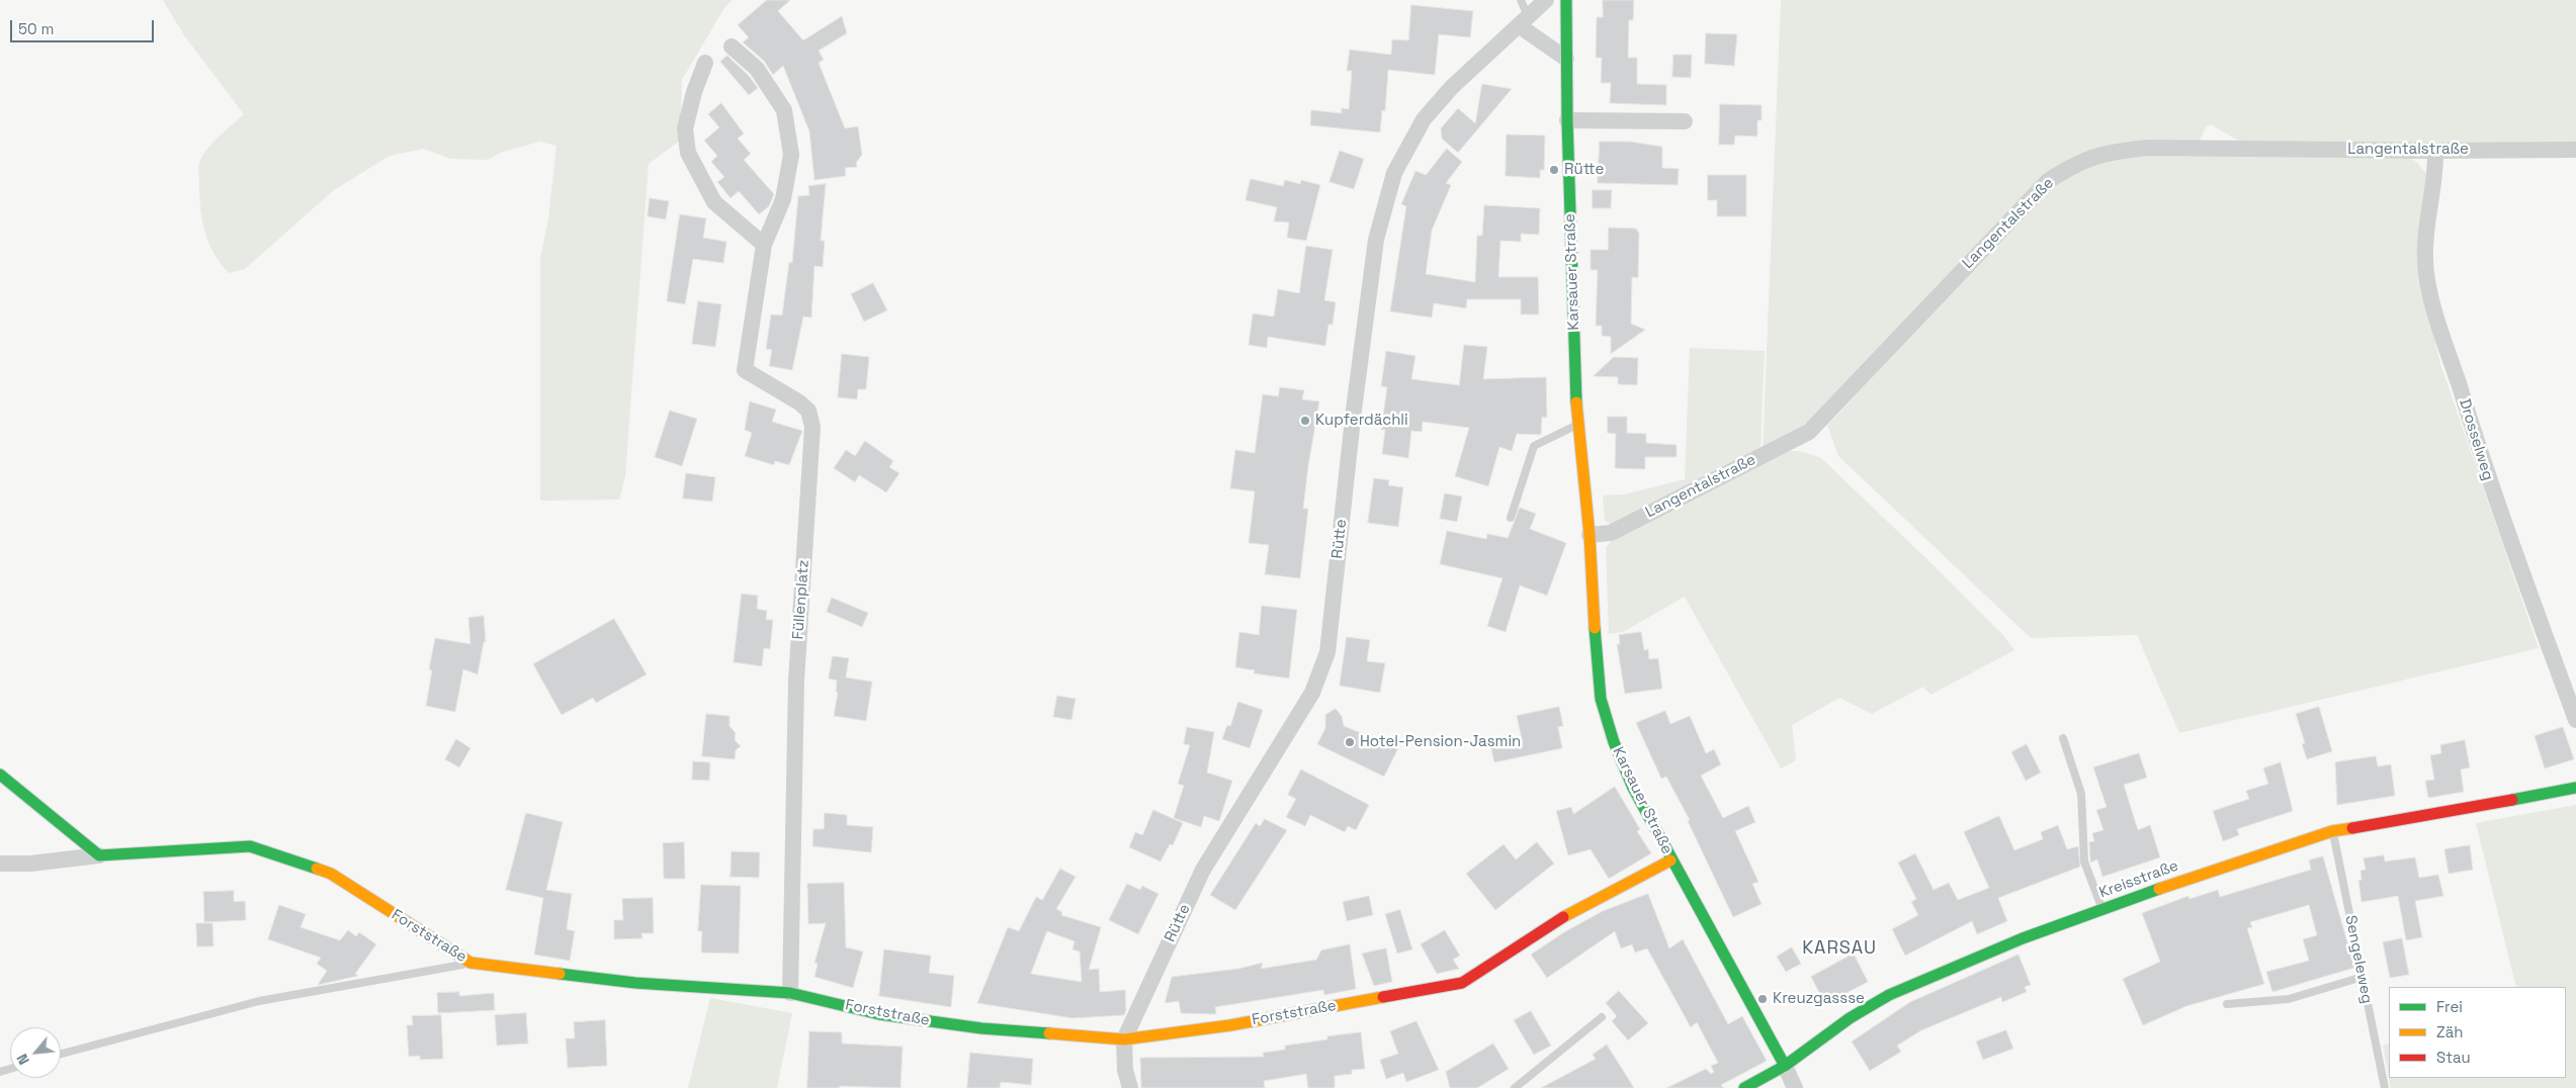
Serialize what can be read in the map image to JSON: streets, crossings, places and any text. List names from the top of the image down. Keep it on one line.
{"streets":{"street":["Langentalstraße","Karsauer Straße","Drosselweg","Rütte","Füllenplatz","Kreisstraße","Forststraße"],"lane":["Sengeleweg"]},"crossings":[["Langentalstraße","Karsauer Straße"],["Langentalstraße","Drosselweg"],["Karsauer Straße","Kreisstraße"],["Karsauer Straße","Forststraße"],["Rütte","Forststraße"],["Füllenplatz","Forststraße"],["Kreisstraße","Sengeleweg"]],"districts":["KARSAU"],"places":["Rütte","Kupferdächli","Hotel-Pension-Jasmin","Kreuzgassse"],"legend":["Frei","Zäh","Stau"],"scale_bar":"50 m","north":"bottom left"}
